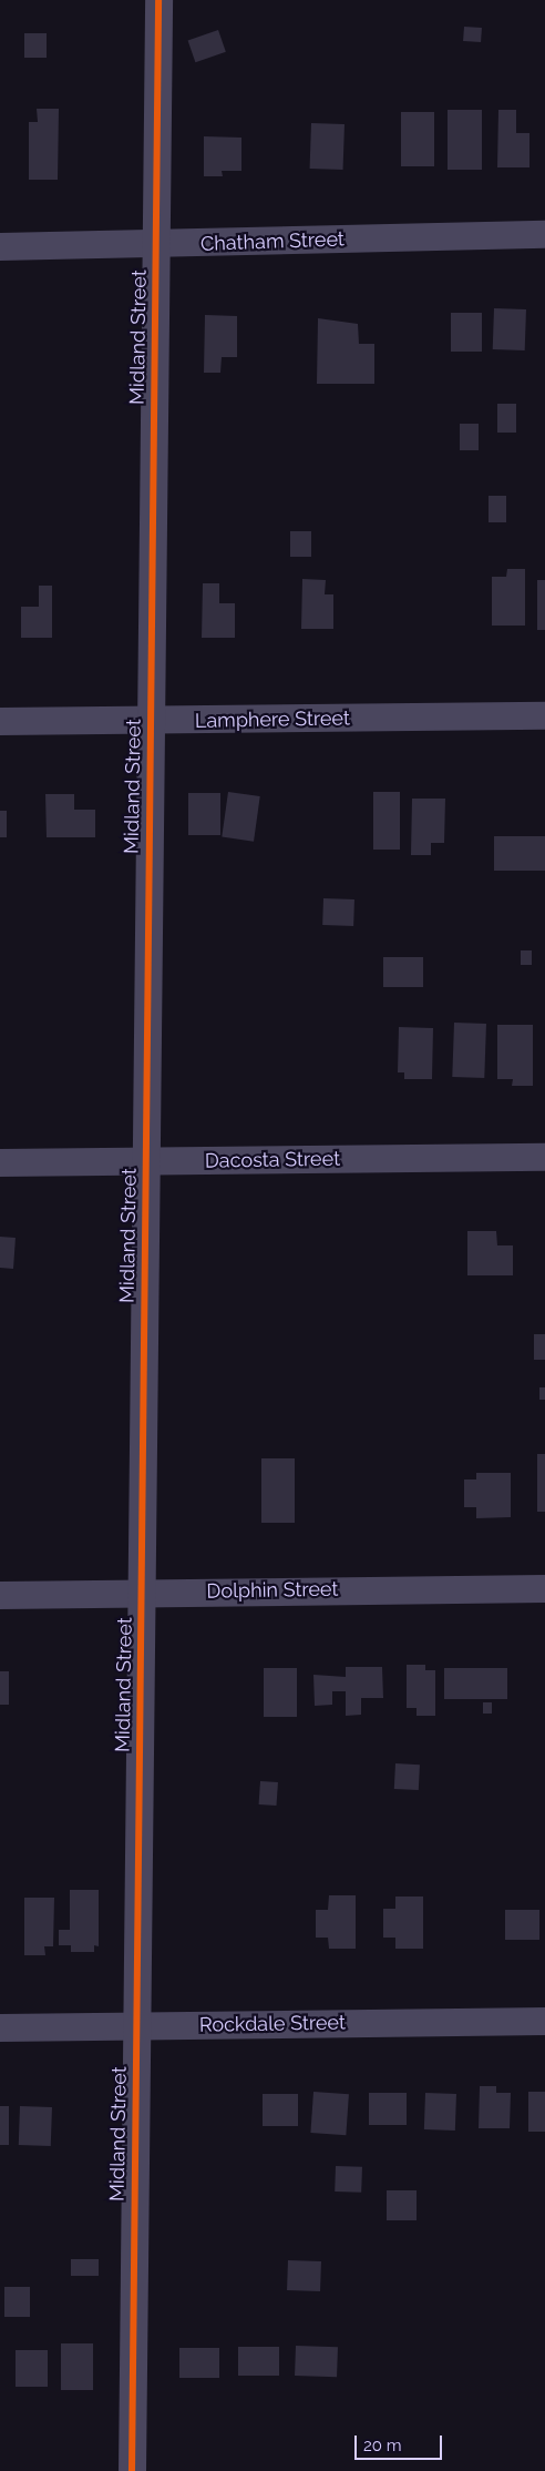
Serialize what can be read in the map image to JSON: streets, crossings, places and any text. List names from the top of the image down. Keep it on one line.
{"streets":{"street":["Chatham Street","Midland Street","Lamphere Street","Dacosta Street","Dolphin Street","Rockdale Street"]},"crossings":[["Chatham Street","Midland Street"],["Midland Street","Lamphere Street"],["Midland Street","Dacosta Street"],["Midland Street","Dolphin Street"],["Midland Street","Rockdale Street"]],"scale_bar":"20 m"}
